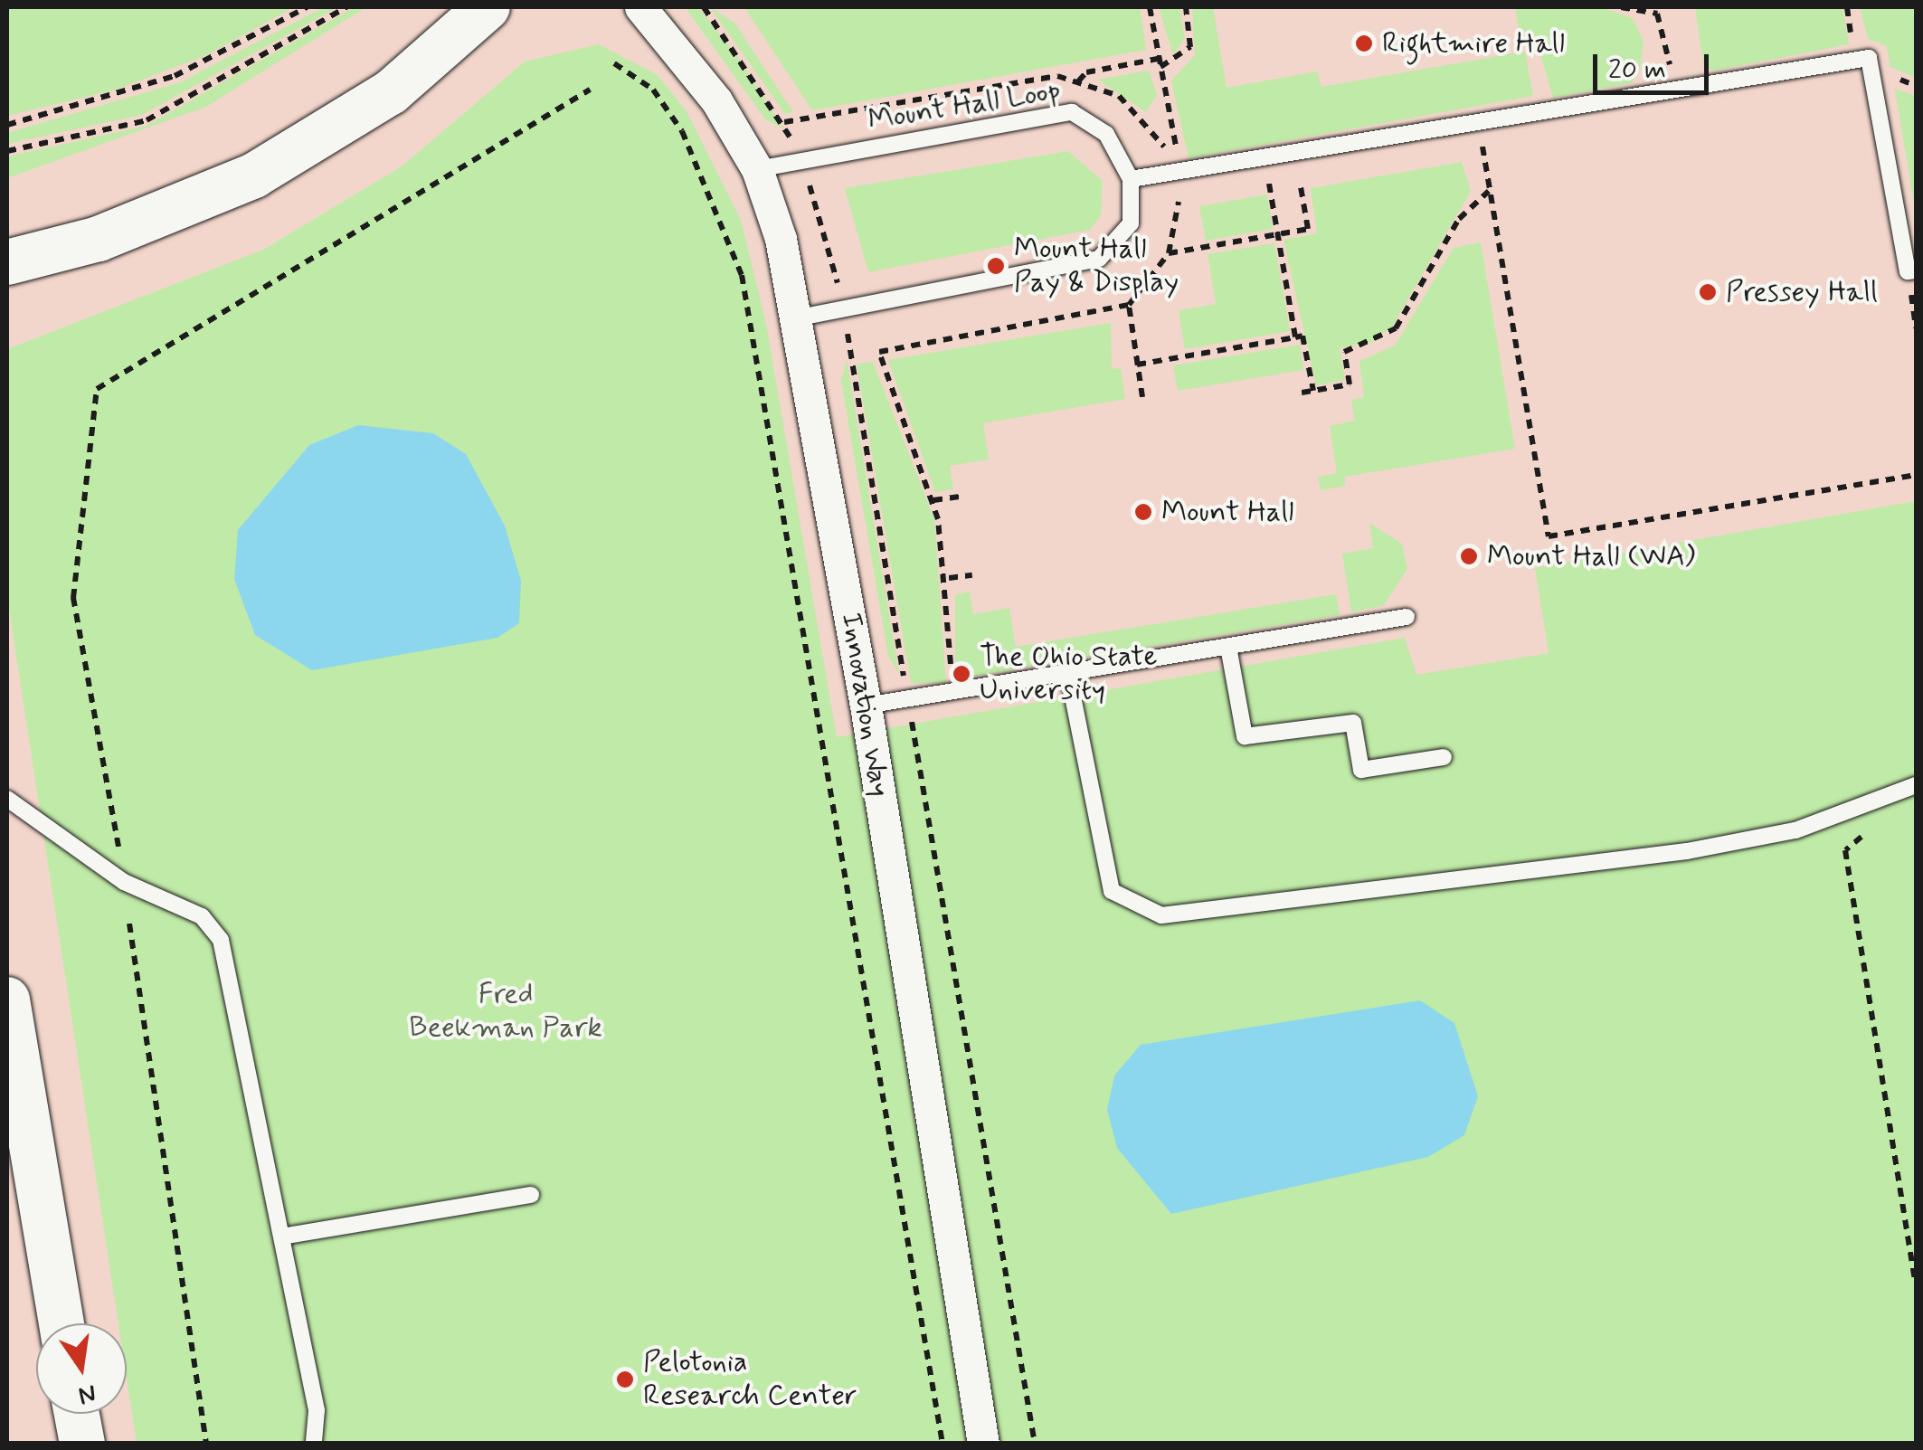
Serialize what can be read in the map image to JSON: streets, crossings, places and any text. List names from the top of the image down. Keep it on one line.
{"streets":{"street":["Innovation Way"],"lane":["Mount Hall Loop"]},"crossings":[["Mount Hall Loop","Innovation Way"]],"parks":["Fred Beekman Park"],"places":["Rightmire Hall","Mount Hall Pay & Display","Pressey Hall","Mount Hall","Mount Hall (WA)","The Ohio State University","Pelotonia Research Center"],"scale_bar":"20 m","north":"bottom"}
